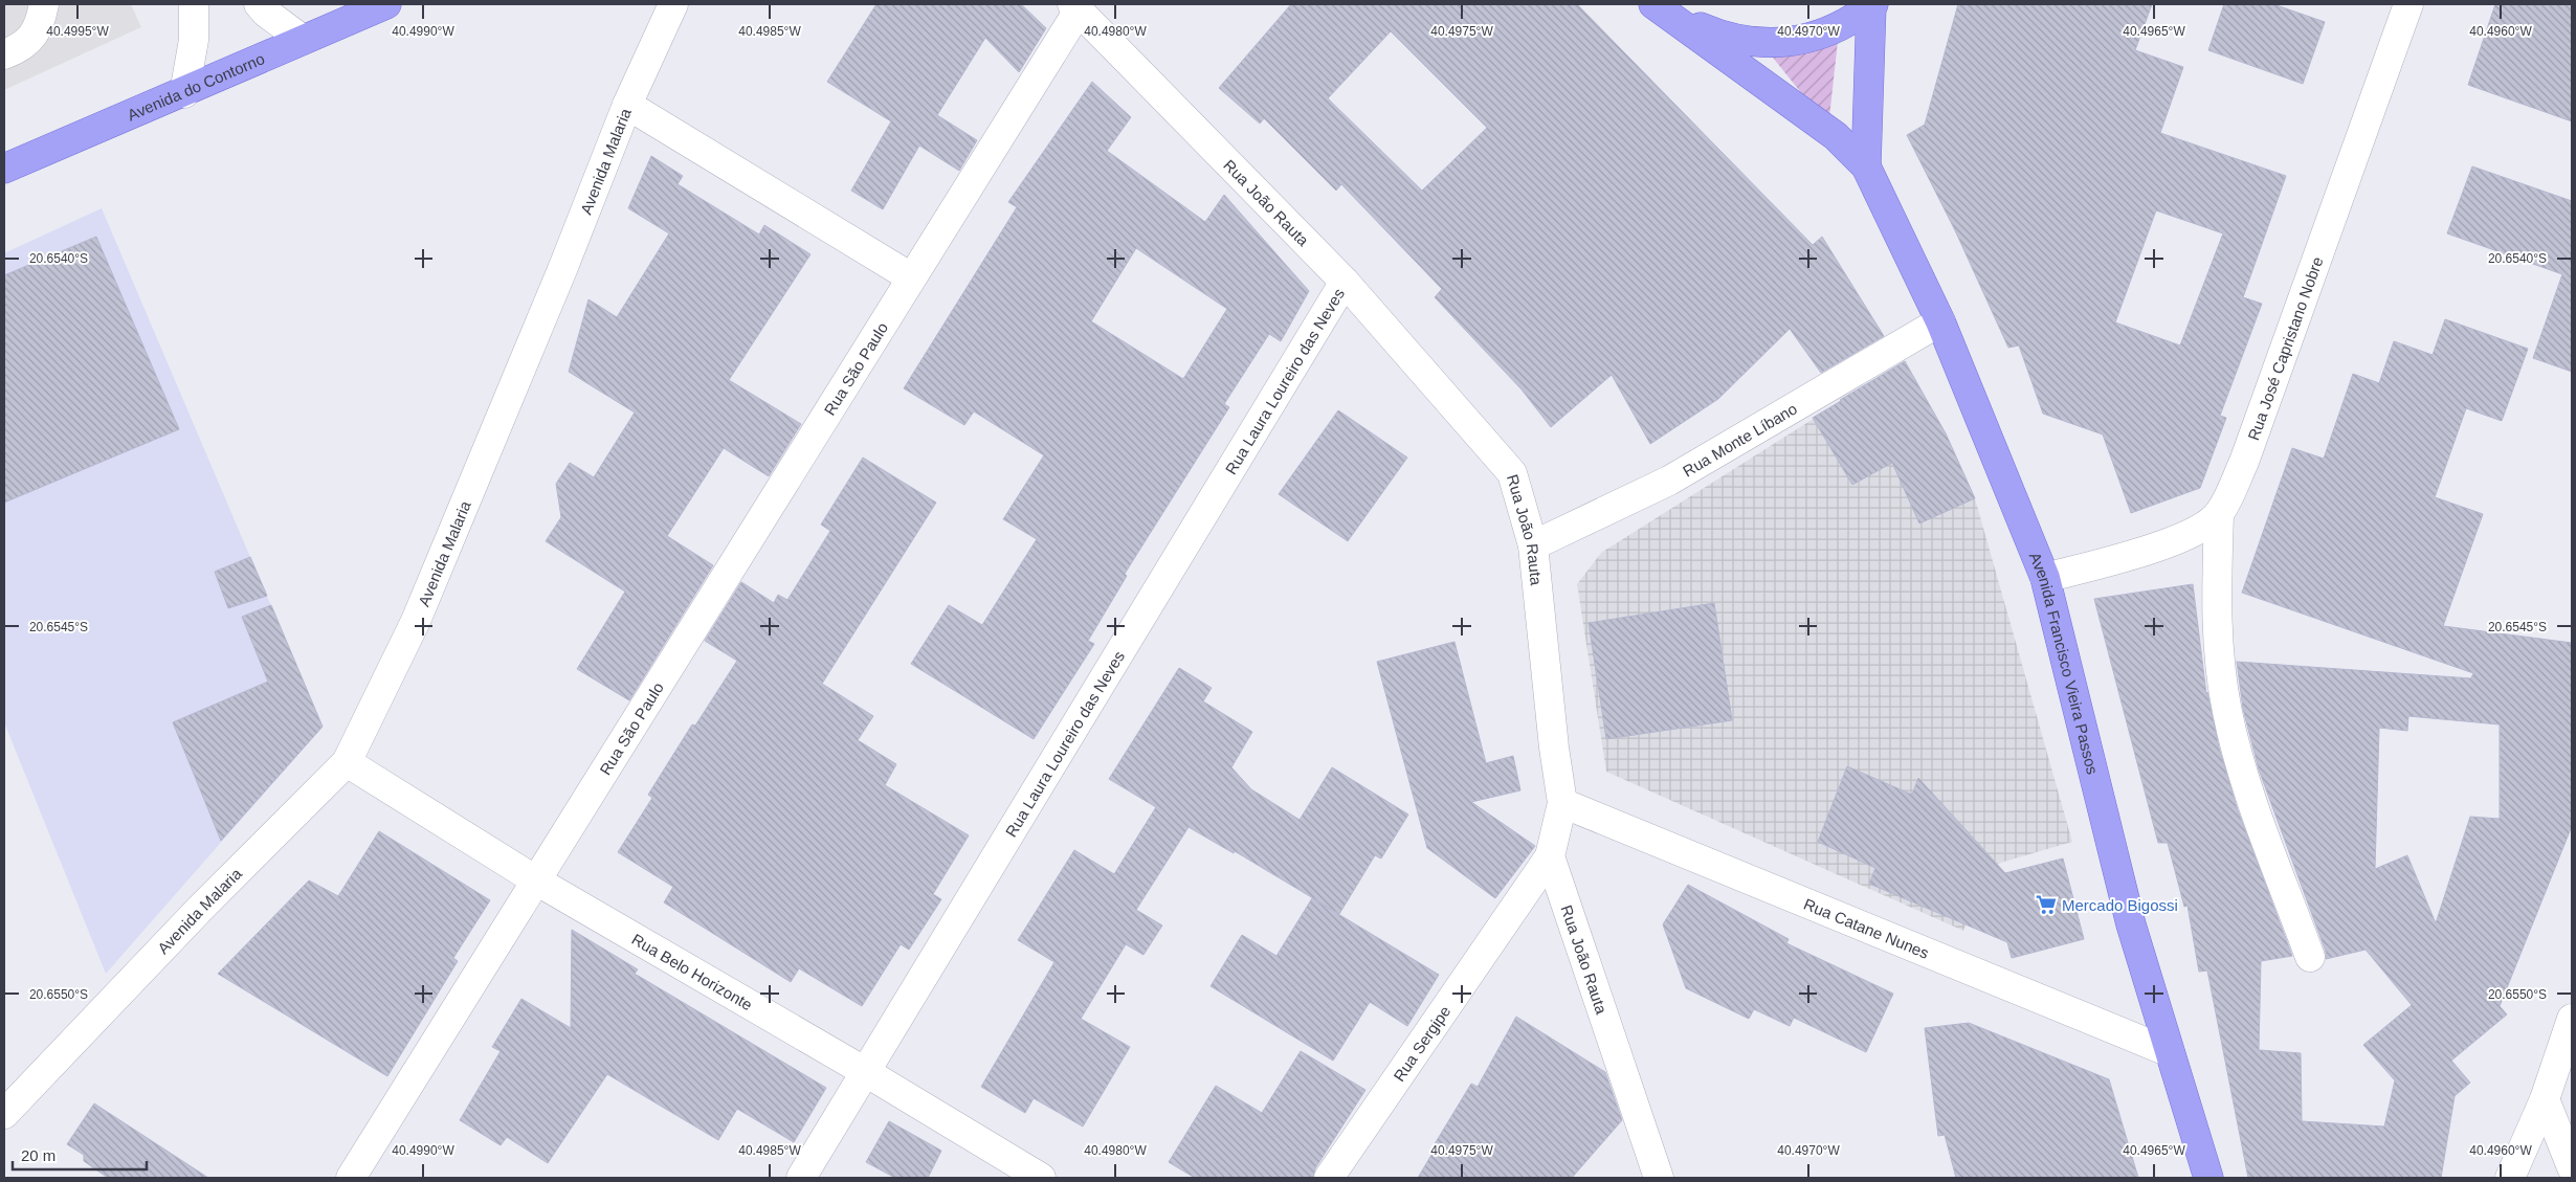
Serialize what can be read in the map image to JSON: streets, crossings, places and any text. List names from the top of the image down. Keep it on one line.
{"streets":{"main road":["Avenida do Contorno","Avenida Francisco Vieira Passos"],"street":["Avenida Malaria","Rua João Rauta","Rua José Capristano Nobre","Rua São Paulo","Rua Laura Loureiro das Neves","Rua Monte Líbano","Rua Catane Nunes","Rua Belo Horizonte","Rua Sergipe"]},"crossings":[["Avenida Malaria","Rua Belo Horizonte"],["Rua João Rauta","Rua São Paulo"],["Rua João Rauta","Rua Laura Loureiro das Neves"],["Rua João Rauta","Rua Monte Líbano"],["Rua João Rauta","Rua Catane Nunes"],["Rua João Rauta","Rua Sergipe"],["Rua José Capristano Nobre","Avenida Francisco Vieira Passos"],["Rua São Paulo","Rua Belo Horizonte"],["Rua Laura Loureiro das Neves","Rua Belo Horizonte"],["Rua Monte Líbano","Avenida Francisco Vieira Passos"],["Avenida Francisco Vieira Passos","Rua Catane Nunes"]],"places":{"supermarket":["Mercado Bigossi"]},"scale_bar":"20 m","coordinates":["40.4995°W","40.4990°W","40.4985°W","40.4980°W","40.4975°W","40.4970°W","40.4965°W","40.4960°W","20.6540°S","20.6545°S","20.6550°S"]}
